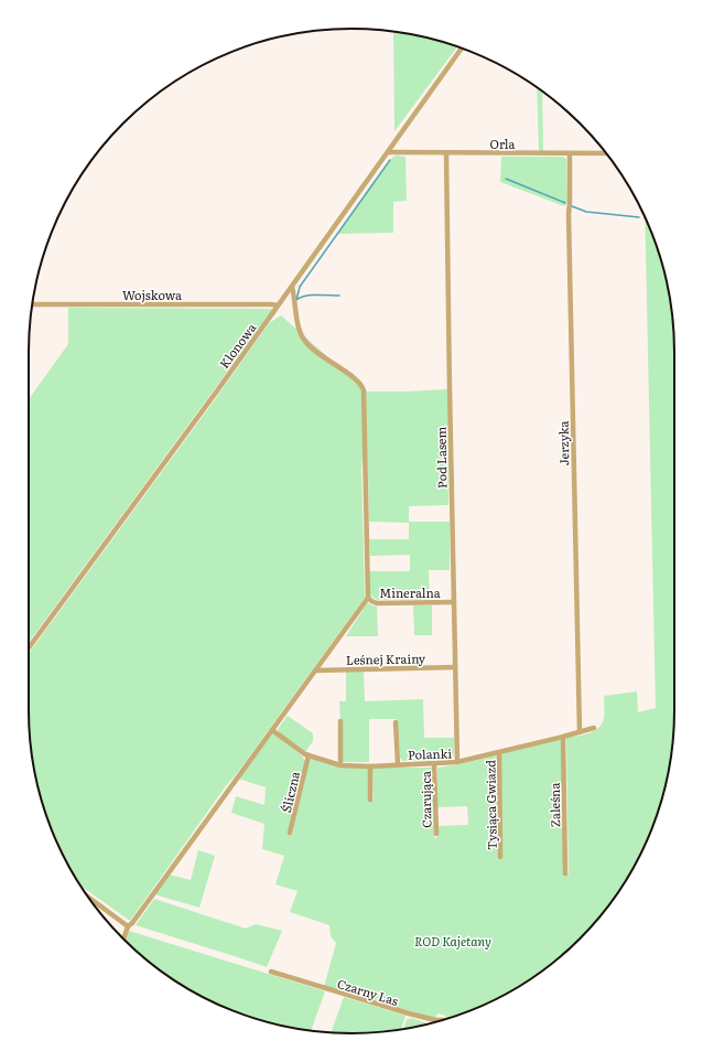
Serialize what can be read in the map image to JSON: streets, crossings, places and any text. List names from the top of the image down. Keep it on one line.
{"streets":{"street":["Orla","Wojskowa","Klonowa","Jerzyka","Pod Lasem","Mineralna","Leśnej Krainy","Polanki","Śliczna","Czarująca","Tysiąca Gwiazd","Zaleśna","Czarny Las"]},"crossings":[["Orla","Klonowa"],["Orla","Jerzyka"],["Orla","Pod Lasem"],["Wojskowa","Klonowa"],["Jerzyka","Polanki"],["Pod Lasem","Mineralna"],["Pod Lasem","Leśnej Krainy"],["Pod Lasem","Polanki"],["Polanki","Śliczna"],["Polanki","Czarująca"],["Polanki","Tysiąca Gwiazd"],["Polanki","Zaleśna"]],"parks":["ROD Kajetany"]}
